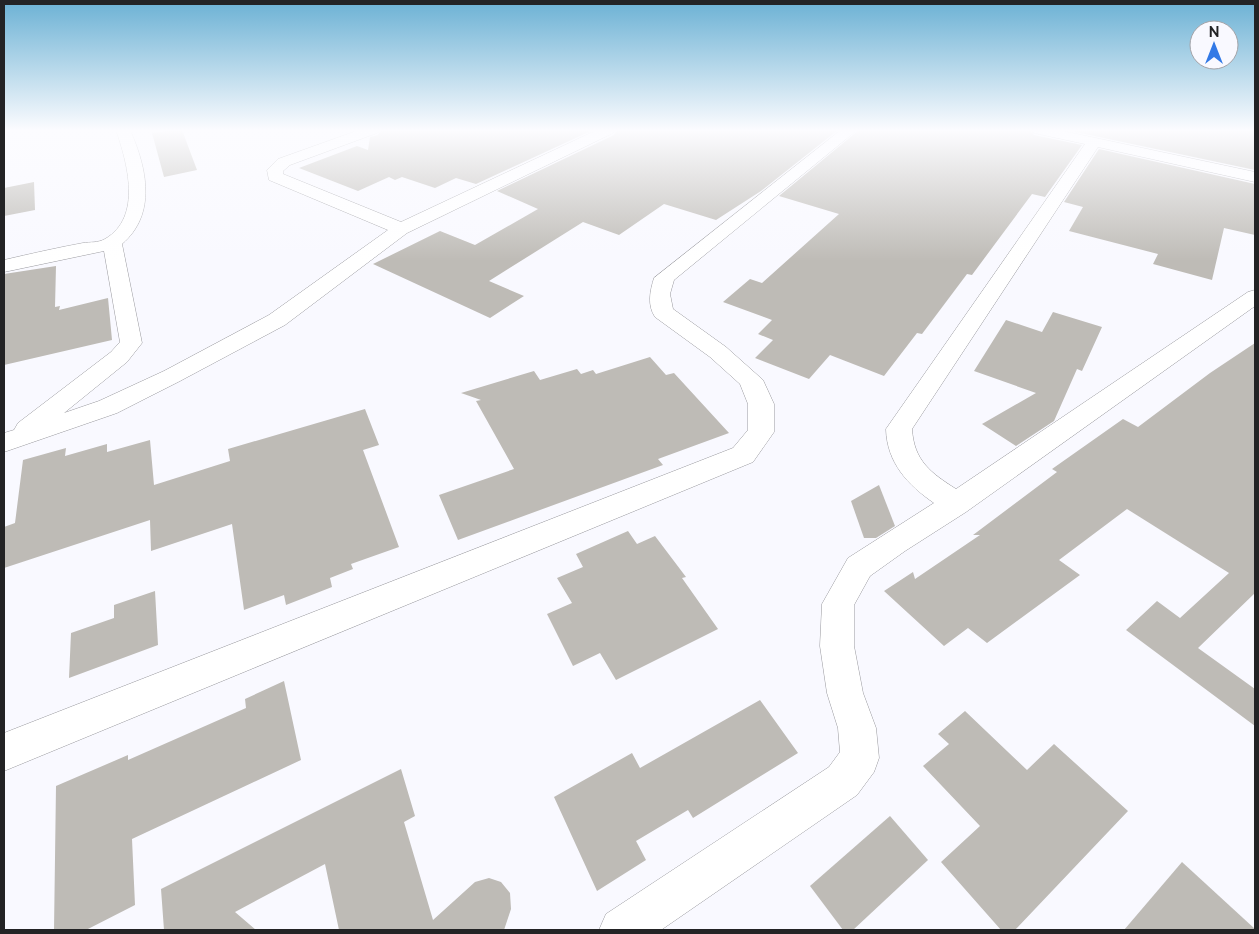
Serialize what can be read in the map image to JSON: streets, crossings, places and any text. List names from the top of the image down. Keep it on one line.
{"north":"top"}
